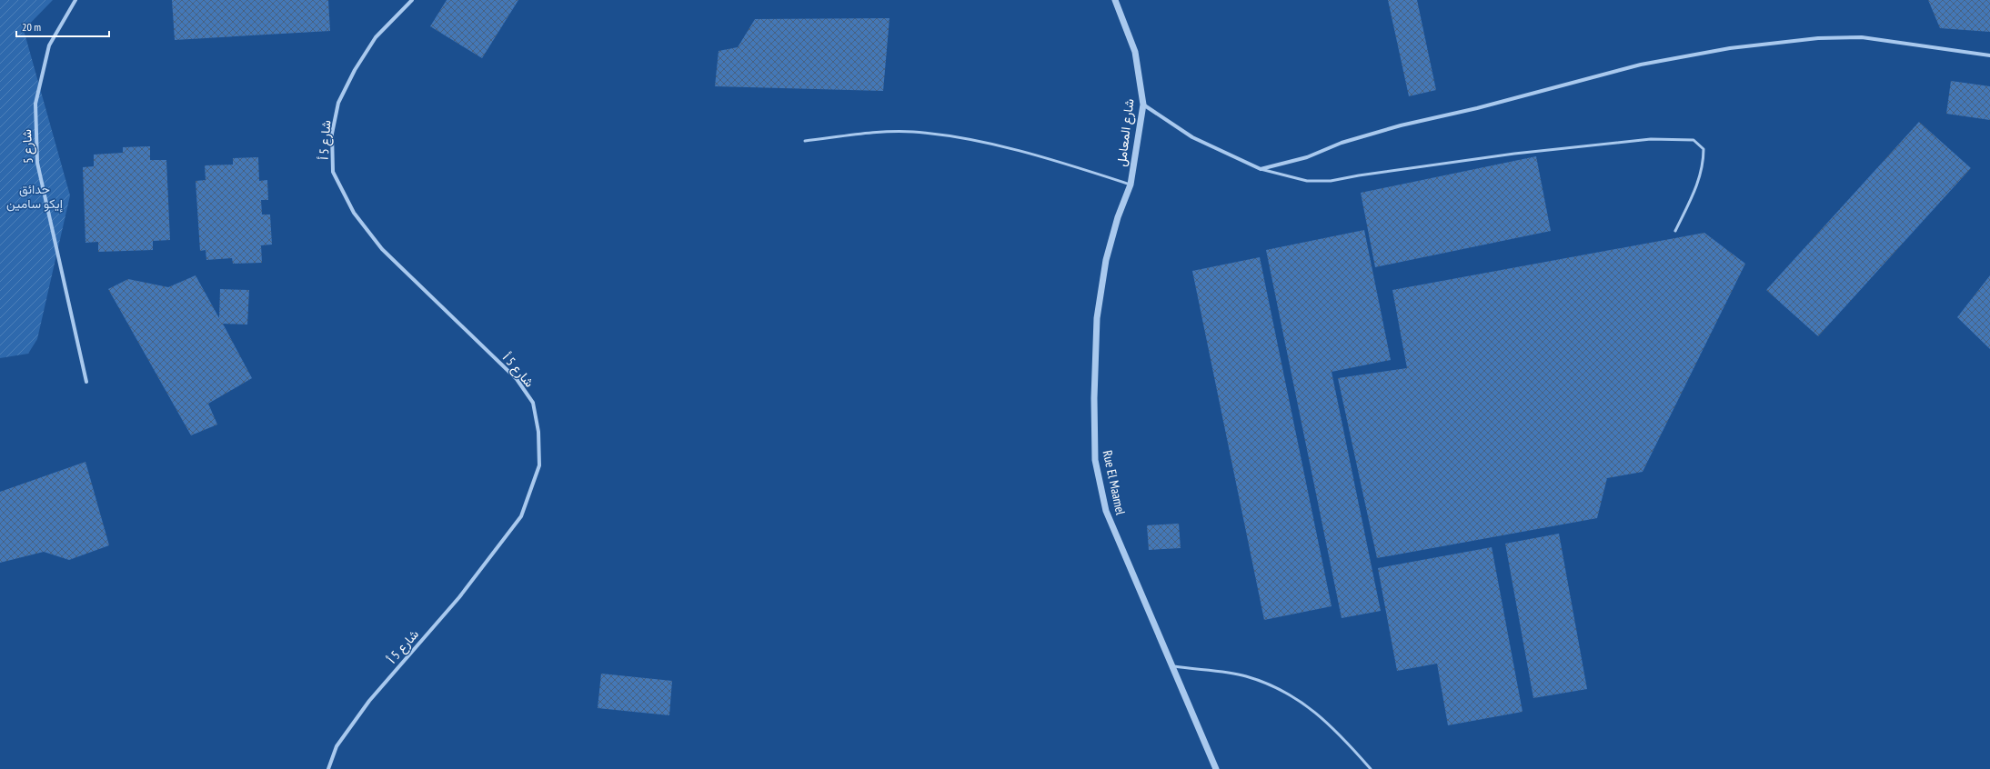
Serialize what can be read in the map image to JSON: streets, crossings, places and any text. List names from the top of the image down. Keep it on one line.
{"streets":{"street":["شارع المعامل","شارع 5 أ","شارع 5","Rue El Maamel"]},"crossings":[["شارع المعامل","Rue El Maamel"]],"parks":["حدائق إيكو سامين"],"scale_bar":"20 m"}
